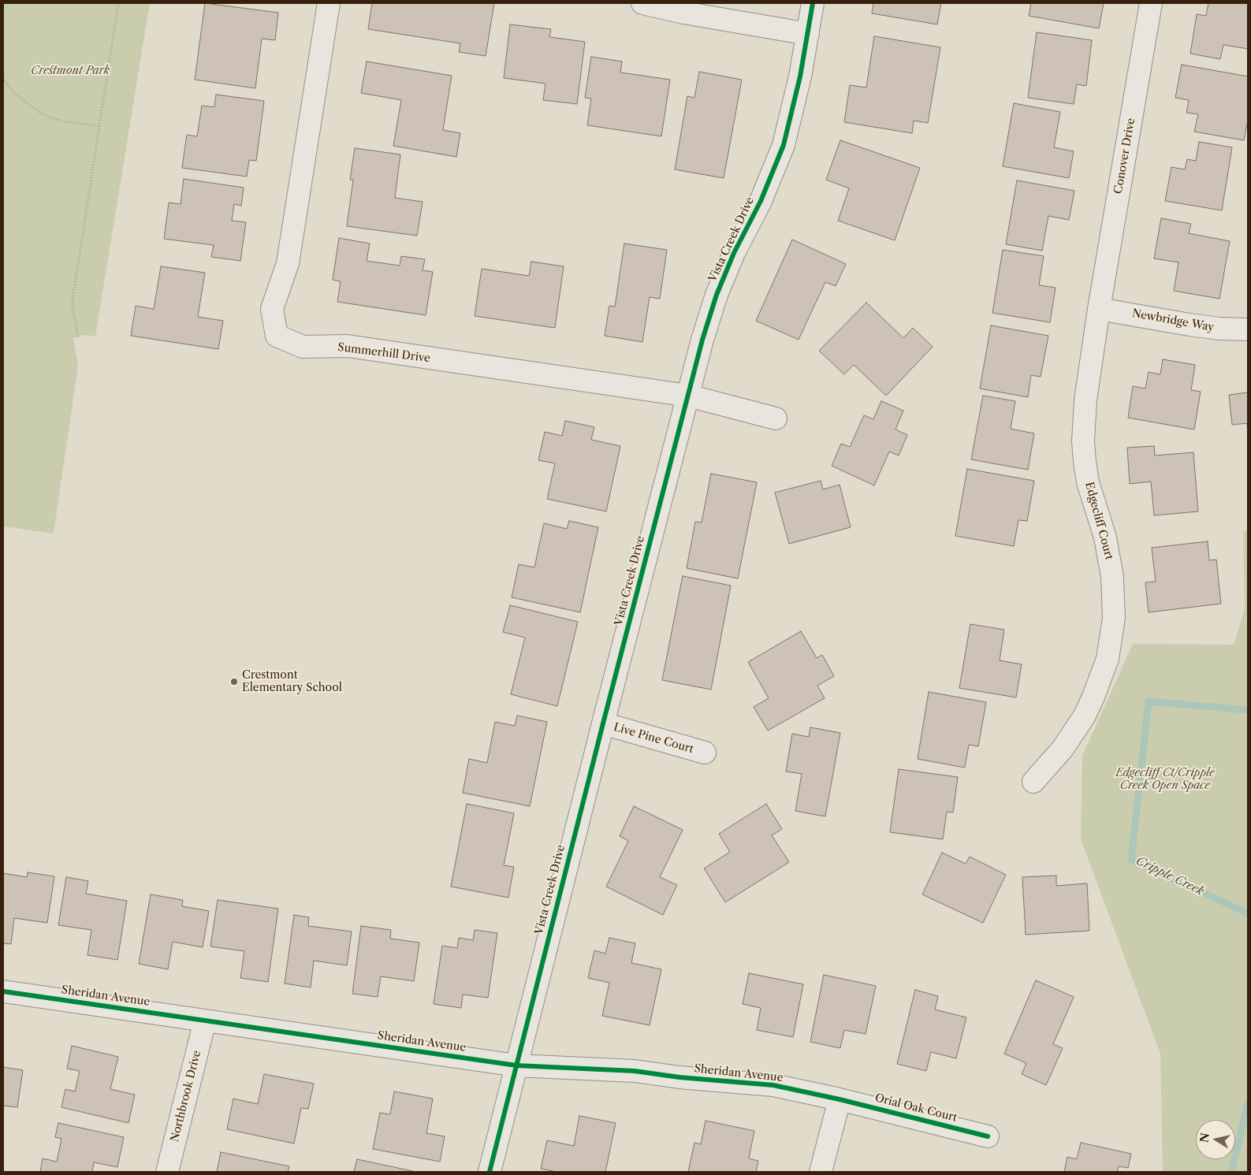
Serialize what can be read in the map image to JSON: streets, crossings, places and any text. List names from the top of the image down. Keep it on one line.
{"streets":{"street":["Conover Drive","Vista Creek Drive","Newbridge Way","Summerhill Drive","Edgecliff Court","Live Pine Court","Sheridan Avenue","Northbrook Drive","Orial Oak Court"]},"crossings":[["Conover Drive","Newbridge Way"],["Conover Drive","Edgecliff Court"],["Vista Creek Drive","Summerhill Drive"],["Vista Creek Drive","Live Pine Court"],["Vista Creek Drive","Sheridan Avenue"],["Newbridge Way","Edgecliff Court"],["Sheridan Avenue","Northbrook Drive"],["Sheridan Avenue","Orial Oak Court"]],"water":["Cripple Creek"],"parks":["Crestmont Park","Edgecliff Ct/Cripple Creek Open Space"],"places":["Crestmont Elementary School"],"north":"left"}
